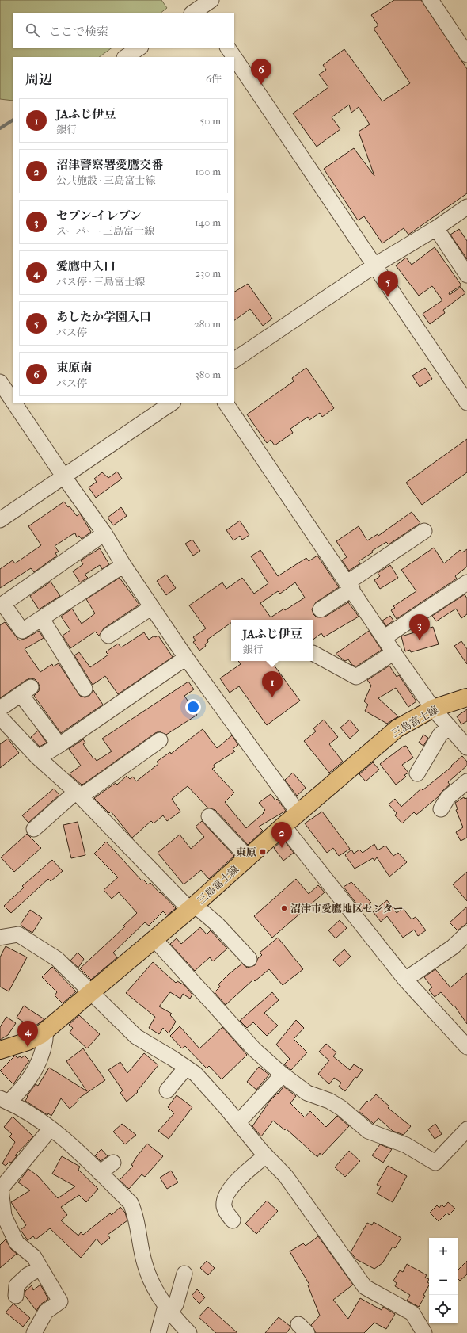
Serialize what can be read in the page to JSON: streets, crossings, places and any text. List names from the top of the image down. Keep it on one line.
{"streets":{"main road":["三島富士線"]},"places":{"transit":["東原"],"other":["沼津市愛鷹地区センター"]},"page":{"search":"ここで検索","heading":["周辺","6件"],"pins":["6","5","3","1","2","4"],"list":[{"mark":"1","name":"JAふじ伊豆","note":"銀行","value":"50 m"},{"mark":"2","name":"沼津警察署愛鷹交番","note":"公共施設 · 三島富士線","value":"100 m"},{"mark":"3","name":"セブン-イレブン","note":"スーパー · 三島富士線","value":"140 m"},{"mark":"4","name":"愛鷹中入口","note":"バス停 · 三島富士線","value":"230 m"},{"mark":"5","name":"あしたか学園入口","note":"バス停","value":"280 m"},{"mark":"6","name":"東原南","note":"バス停","value":"380 m"}],"popup":["JAふじ伊豆","銀行"],"map_buttons":["+","−"]}}
